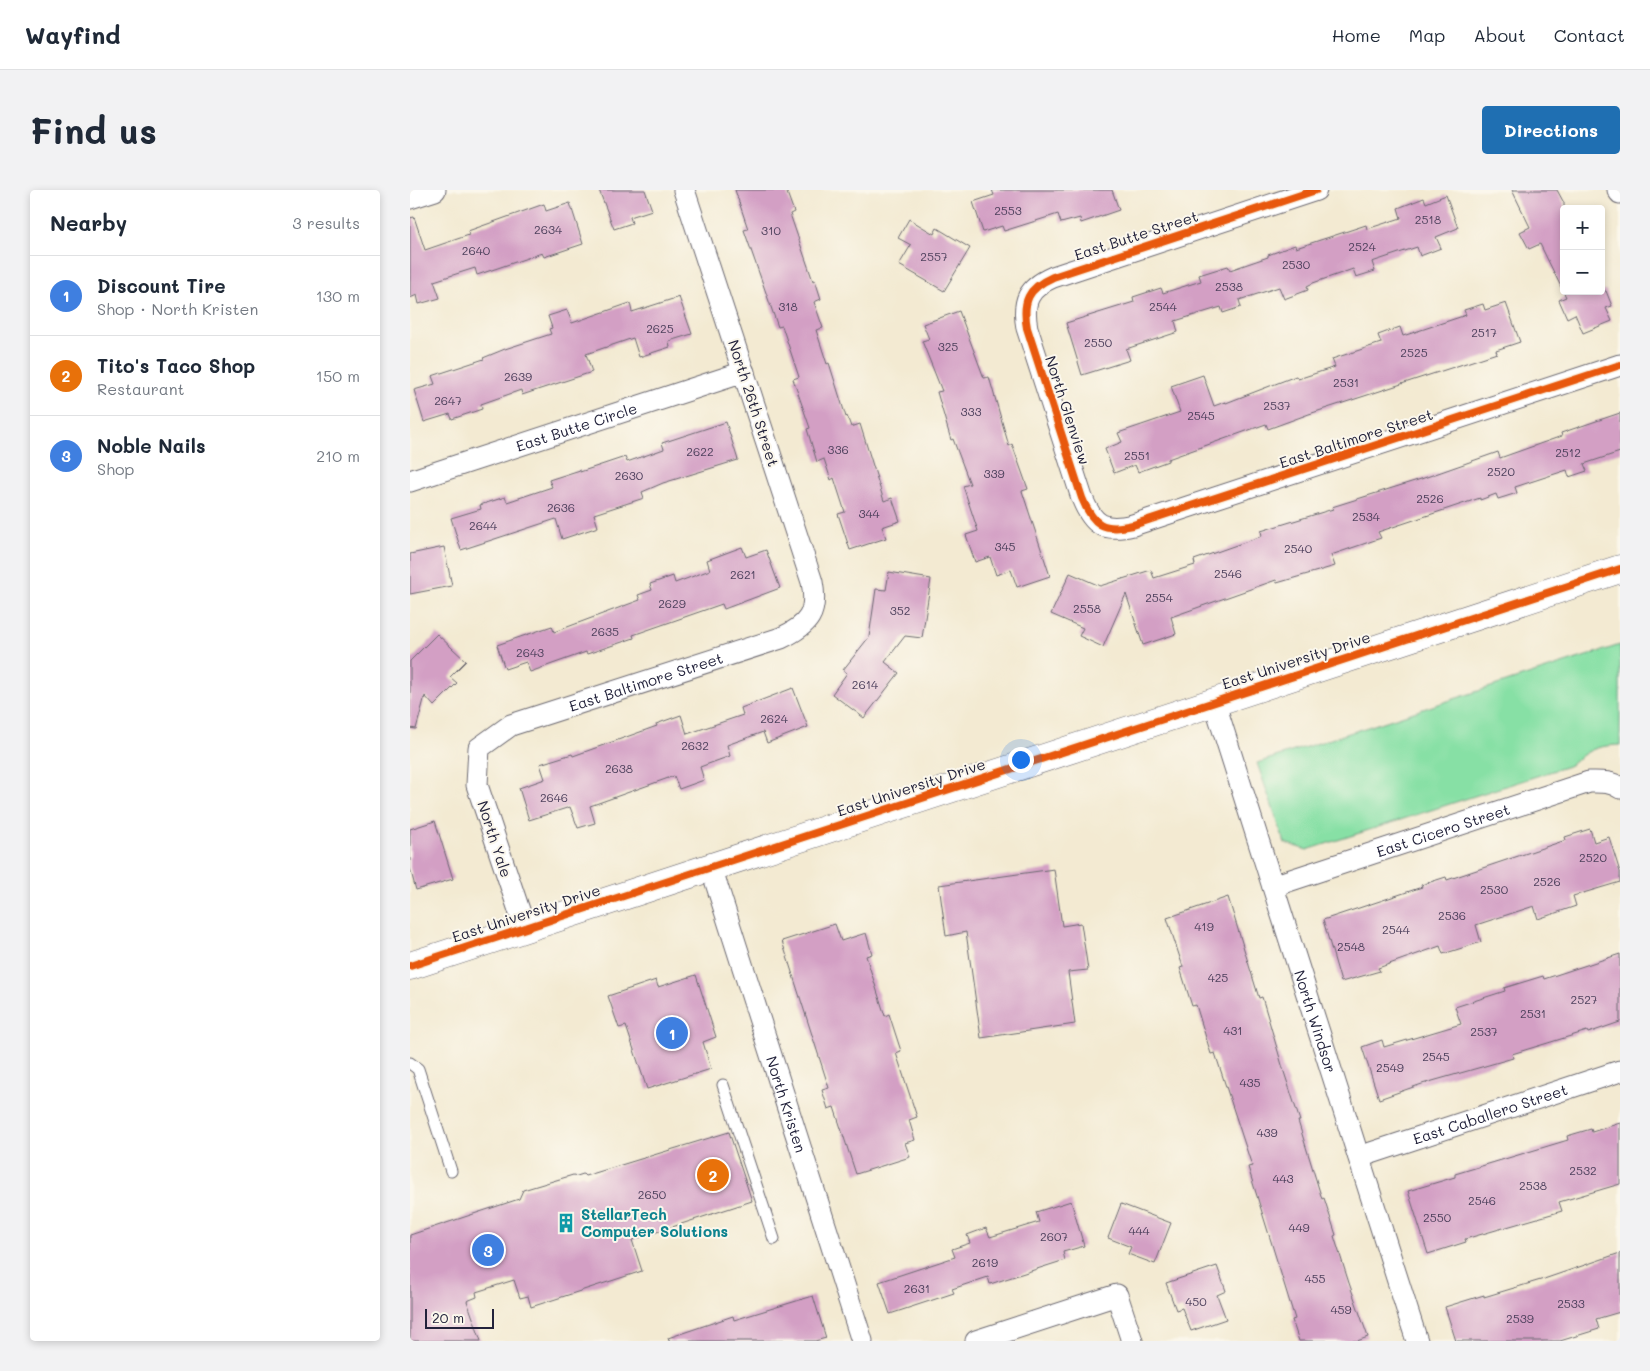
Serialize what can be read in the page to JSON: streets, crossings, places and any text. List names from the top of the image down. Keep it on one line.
{"streets":{"main road":["East University Drive"],"street":["East Butte Street","North 26th Street","North Glenview","East Butte Circle","East Baltimore Street","East Cicero Street","North Yale","North Windsor","North Kristen","East Caballero Street"]},"crossings":[["East Butte Street","North Glenview"],["North 26th Street","East Butte Circle"],["North 26th Street","East Baltimore Street"],["North Glenview","East Baltimore Street"],["East Baltimore Street","North Yale"],["East University Drive","North Yale"],["East University Drive","North Windsor"],["East University Drive","North Kristen"],["East Cicero Street","North Windsor"],["North Windsor","East Caballero Street"]],"places":{"building":["StellarTech Computer Solutions"]},"house_numbers":["2553","2518","2634","310","2524","2640","2557","2530","2538","318","2544","2625","2517","2550","325","2525","2639","2531","2647","2537","333","2545","336","2622","2512","2551","2520","339","2630","2526","2636","344","2534","2644","345","2540","2546","2621","2554","2629","2558","352","2635","2643","2614","2624","2632","2638","2646","2520","2526","2530","2536","419","2544","2548","425","2527","2531","431","2537","2545","2549","435","439","2532","443","2538","2650","2546","2550","449","444","2607","2619","455","2631","450","2533","459","2539"],"scale_bar":"20 m","page":{"header":"Wayfind","nav":["Home","Map","About","Contact"],"buttons":"Directions","title":"Find us","heading":["Nearby","3 results"],"map_buttons":["+","−"],"list":[{"mark":"1","name":"Discount Tire","note":"Shop · North Kristen","value":"130 m"},{"mark":"2","name":"Tito's Taco Shop","note":"Restaurant","value":"150 m"},{"mark":"3","name":"Noble Nails","note":"Shop","value":"210 m"}],"pins":["1","2","3"],"scale":"20 m"}}
